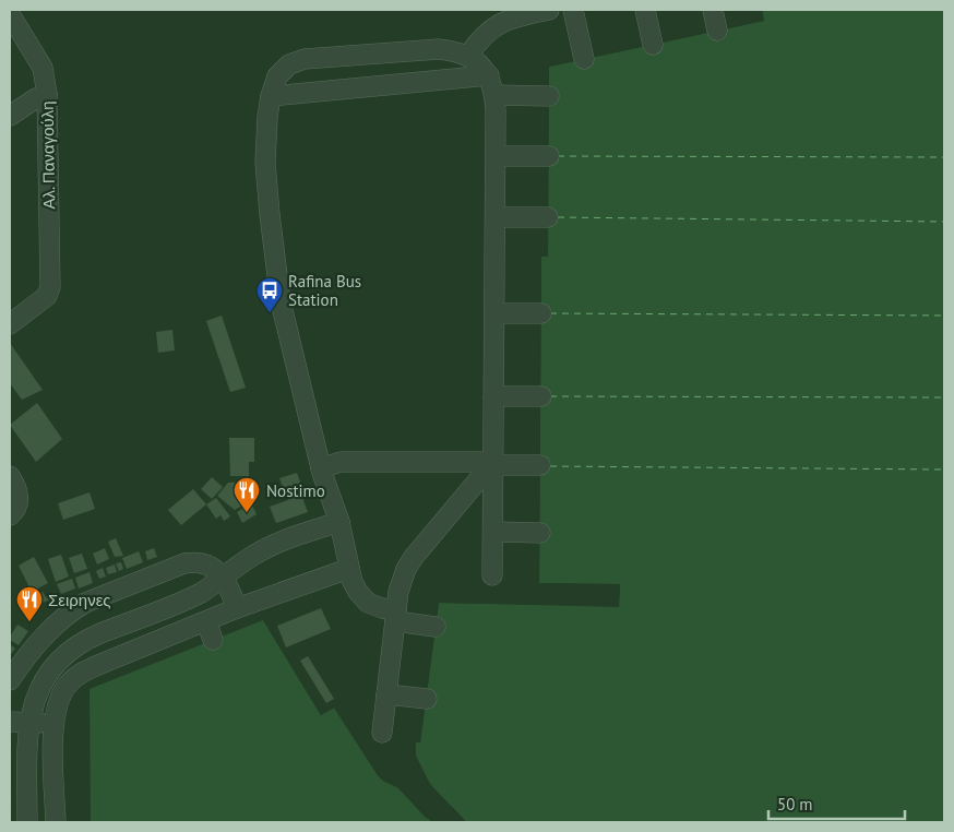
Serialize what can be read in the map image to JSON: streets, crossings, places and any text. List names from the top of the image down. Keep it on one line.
{"streets":{"street":["Αλ. Παναγούλη"]},"places":{"bus stop":["Rafina Bus Station"],"restaurant":["Nostimo","Σειρηνες"]},"scale_bar":"50 m"}
